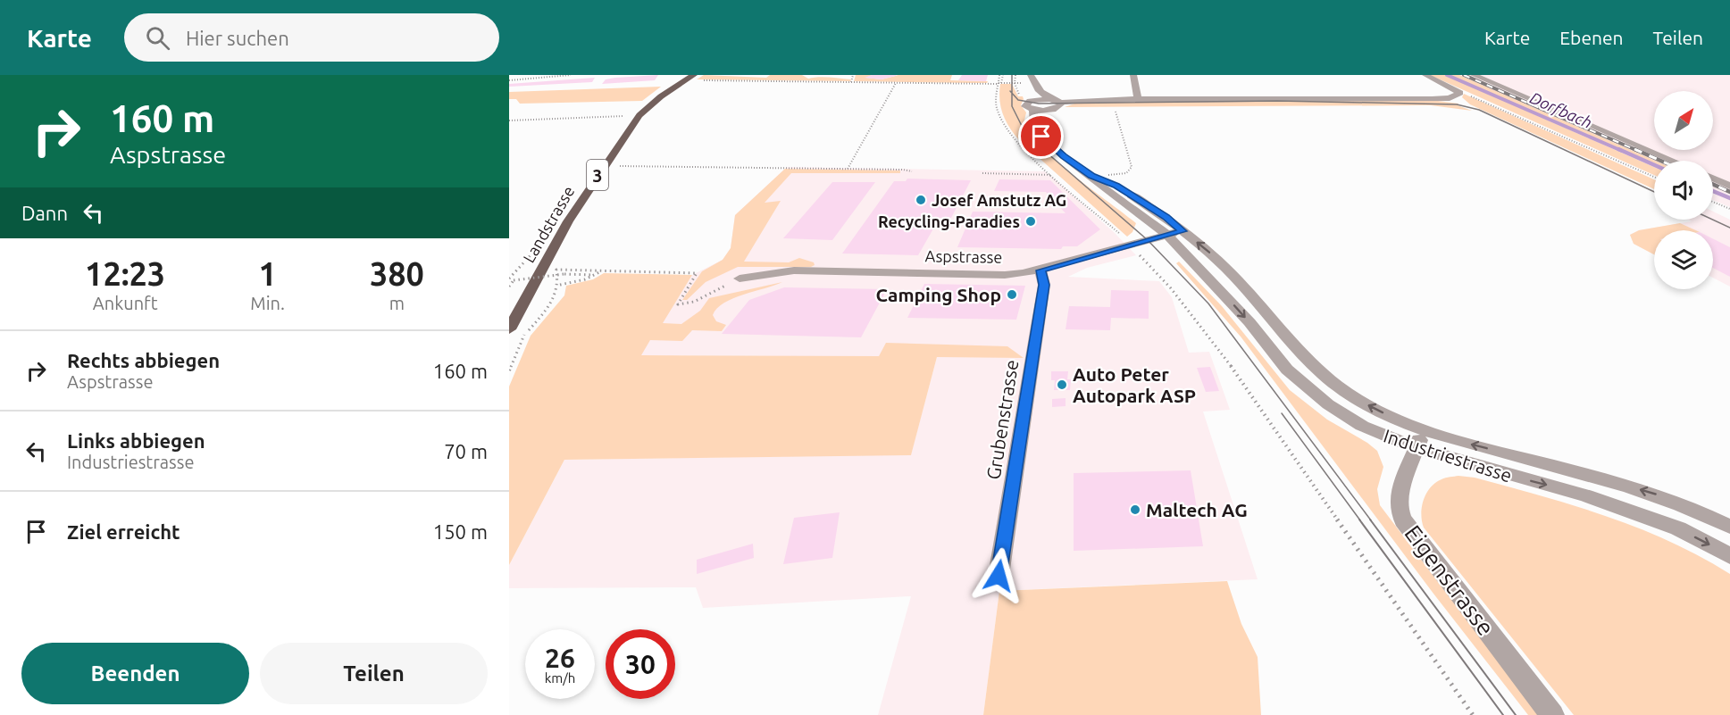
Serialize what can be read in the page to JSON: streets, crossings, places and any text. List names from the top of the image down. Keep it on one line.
{"streets":{"main road":["3","Landstrasse"],"street":["Aspstrasse","Grubenstrasse","Industriestrasse","Eigenstrasse"]},"crossings":[["Aspstrasse","Grubenstrasse"],["Aspstrasse","Industriestrasse"],["Industriestrasse","Eigenstrasse"]],"water":["Dorfbach"],"places":["Josef Amstutz AG","Recycling-Paradies","Camping Shop","Auto Peter Autopark ASP","Maltech AG"],"north":"top right","page":{"header":"Karte","search":"Hier suchen","nav":["Karte","Ebenen","Teilen"],"turn":["160 m","Aspstrasse"],"then":"Dann","eta":["12:23","Ankunft","1","Min.","380","m"],"list":[{"name":"Rechts abbiegen","note":"Aspstrasse","value":"160 m"},{"name":"Links abbiegen","note":"Industriestrasse","value":"70 m"},{"name":"Ziel erreicht","value":"150 m"}],"speed":"26 km/h","limit":"30","buttons":["Beenden","Teilen"]}}
